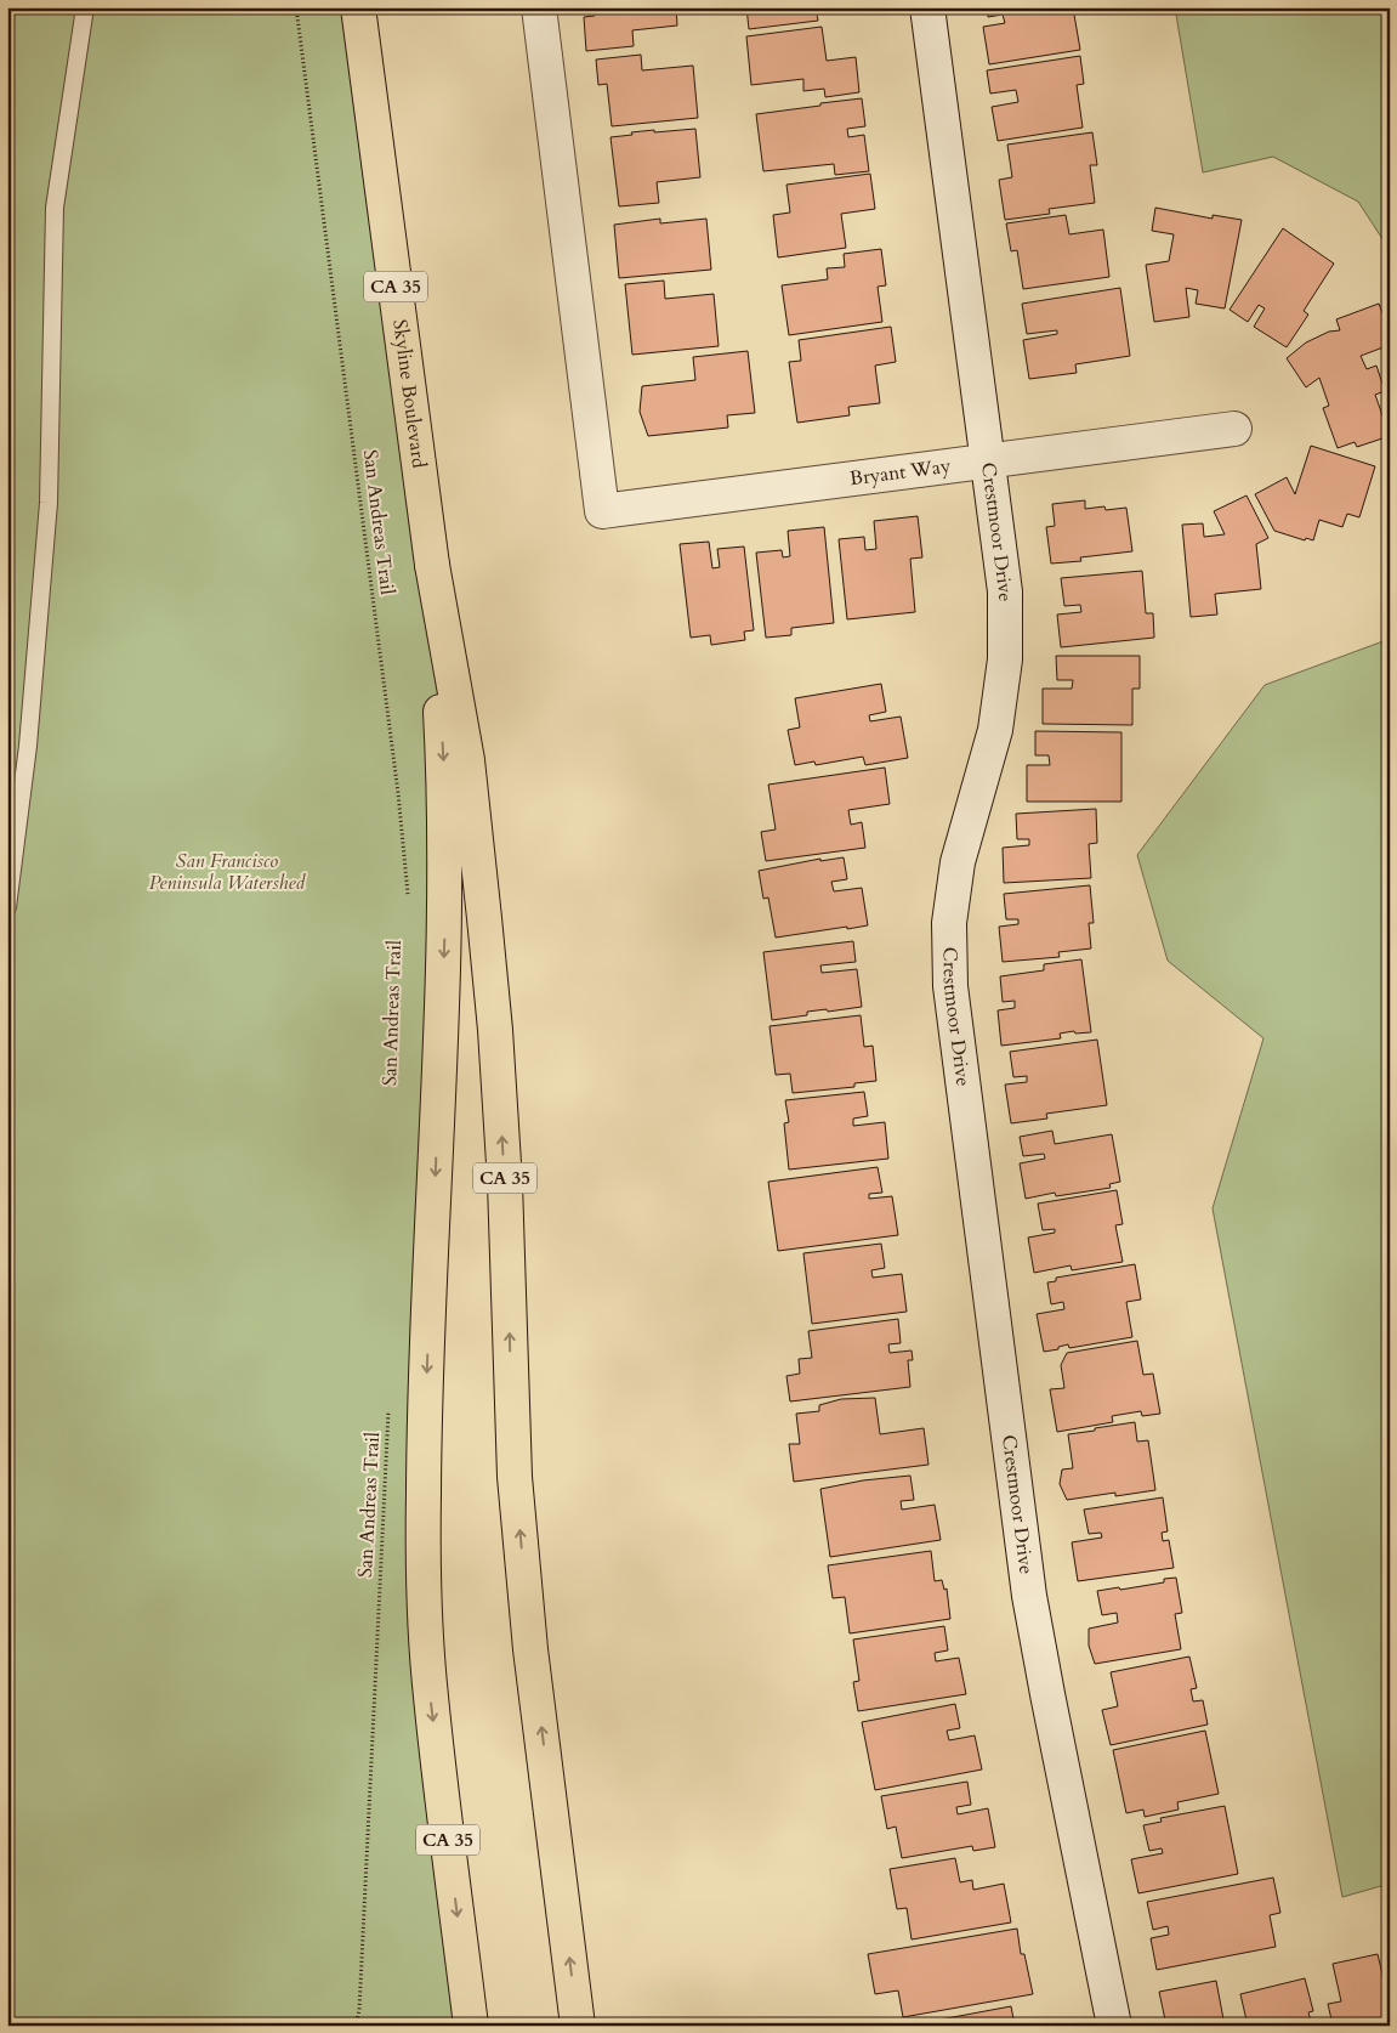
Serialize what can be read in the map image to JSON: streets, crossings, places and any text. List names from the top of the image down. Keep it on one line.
{"streets":{"main road":["CA 35","Skyline Boulevard"],"street":["Bryant Way","Crestmoor Drive"],"path":["San Andreas Trail"]},"crossings":[["CA 35","Skyline Boulevard"],["Bryant Way","Crestmoor Drive"]],"parks":["San Francisco Peninsula Watershed"]}
